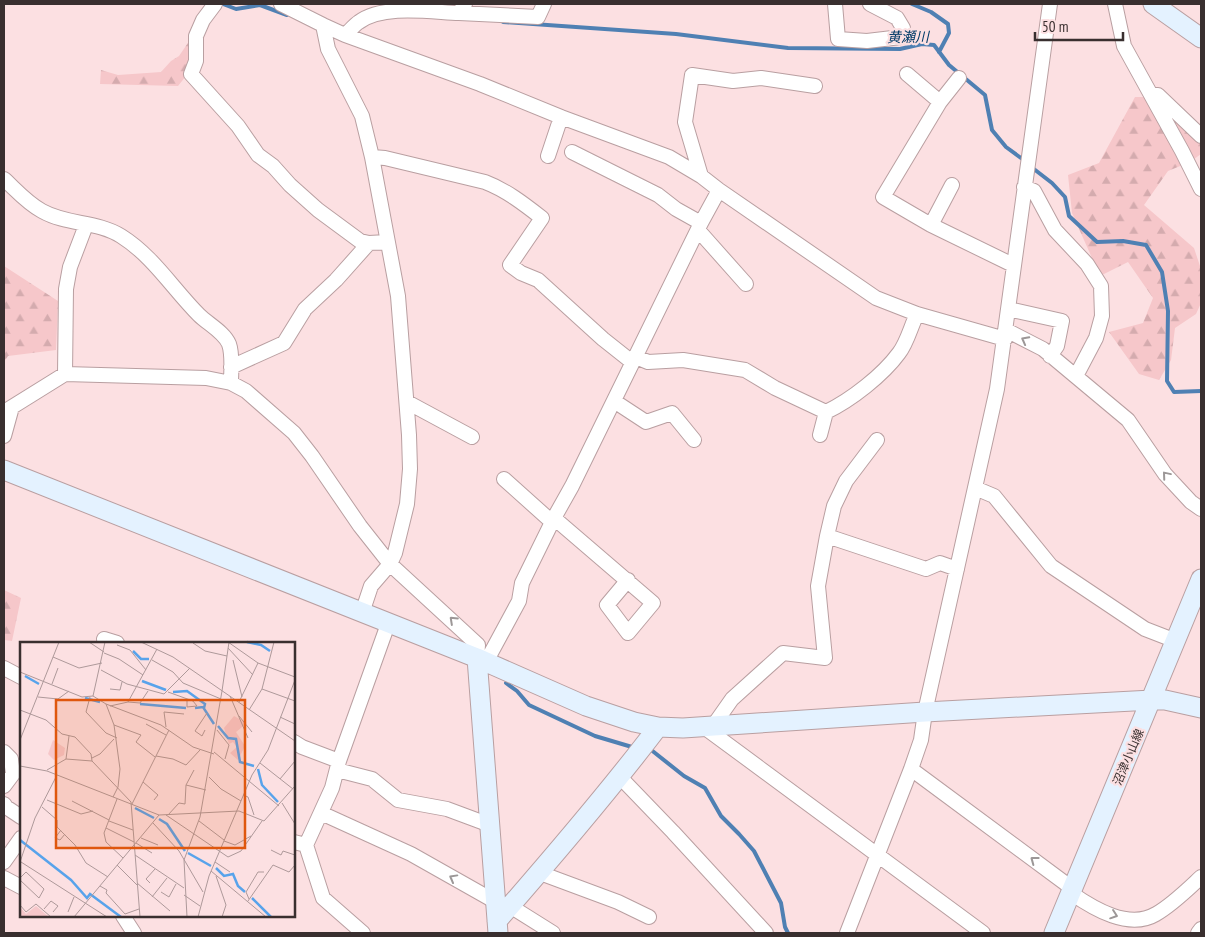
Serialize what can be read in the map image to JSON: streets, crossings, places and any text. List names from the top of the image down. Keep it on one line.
{"streets":{"street":["沼津小山線"]},"water":["黄瀬川"],"scale_bar":"50 m"}
